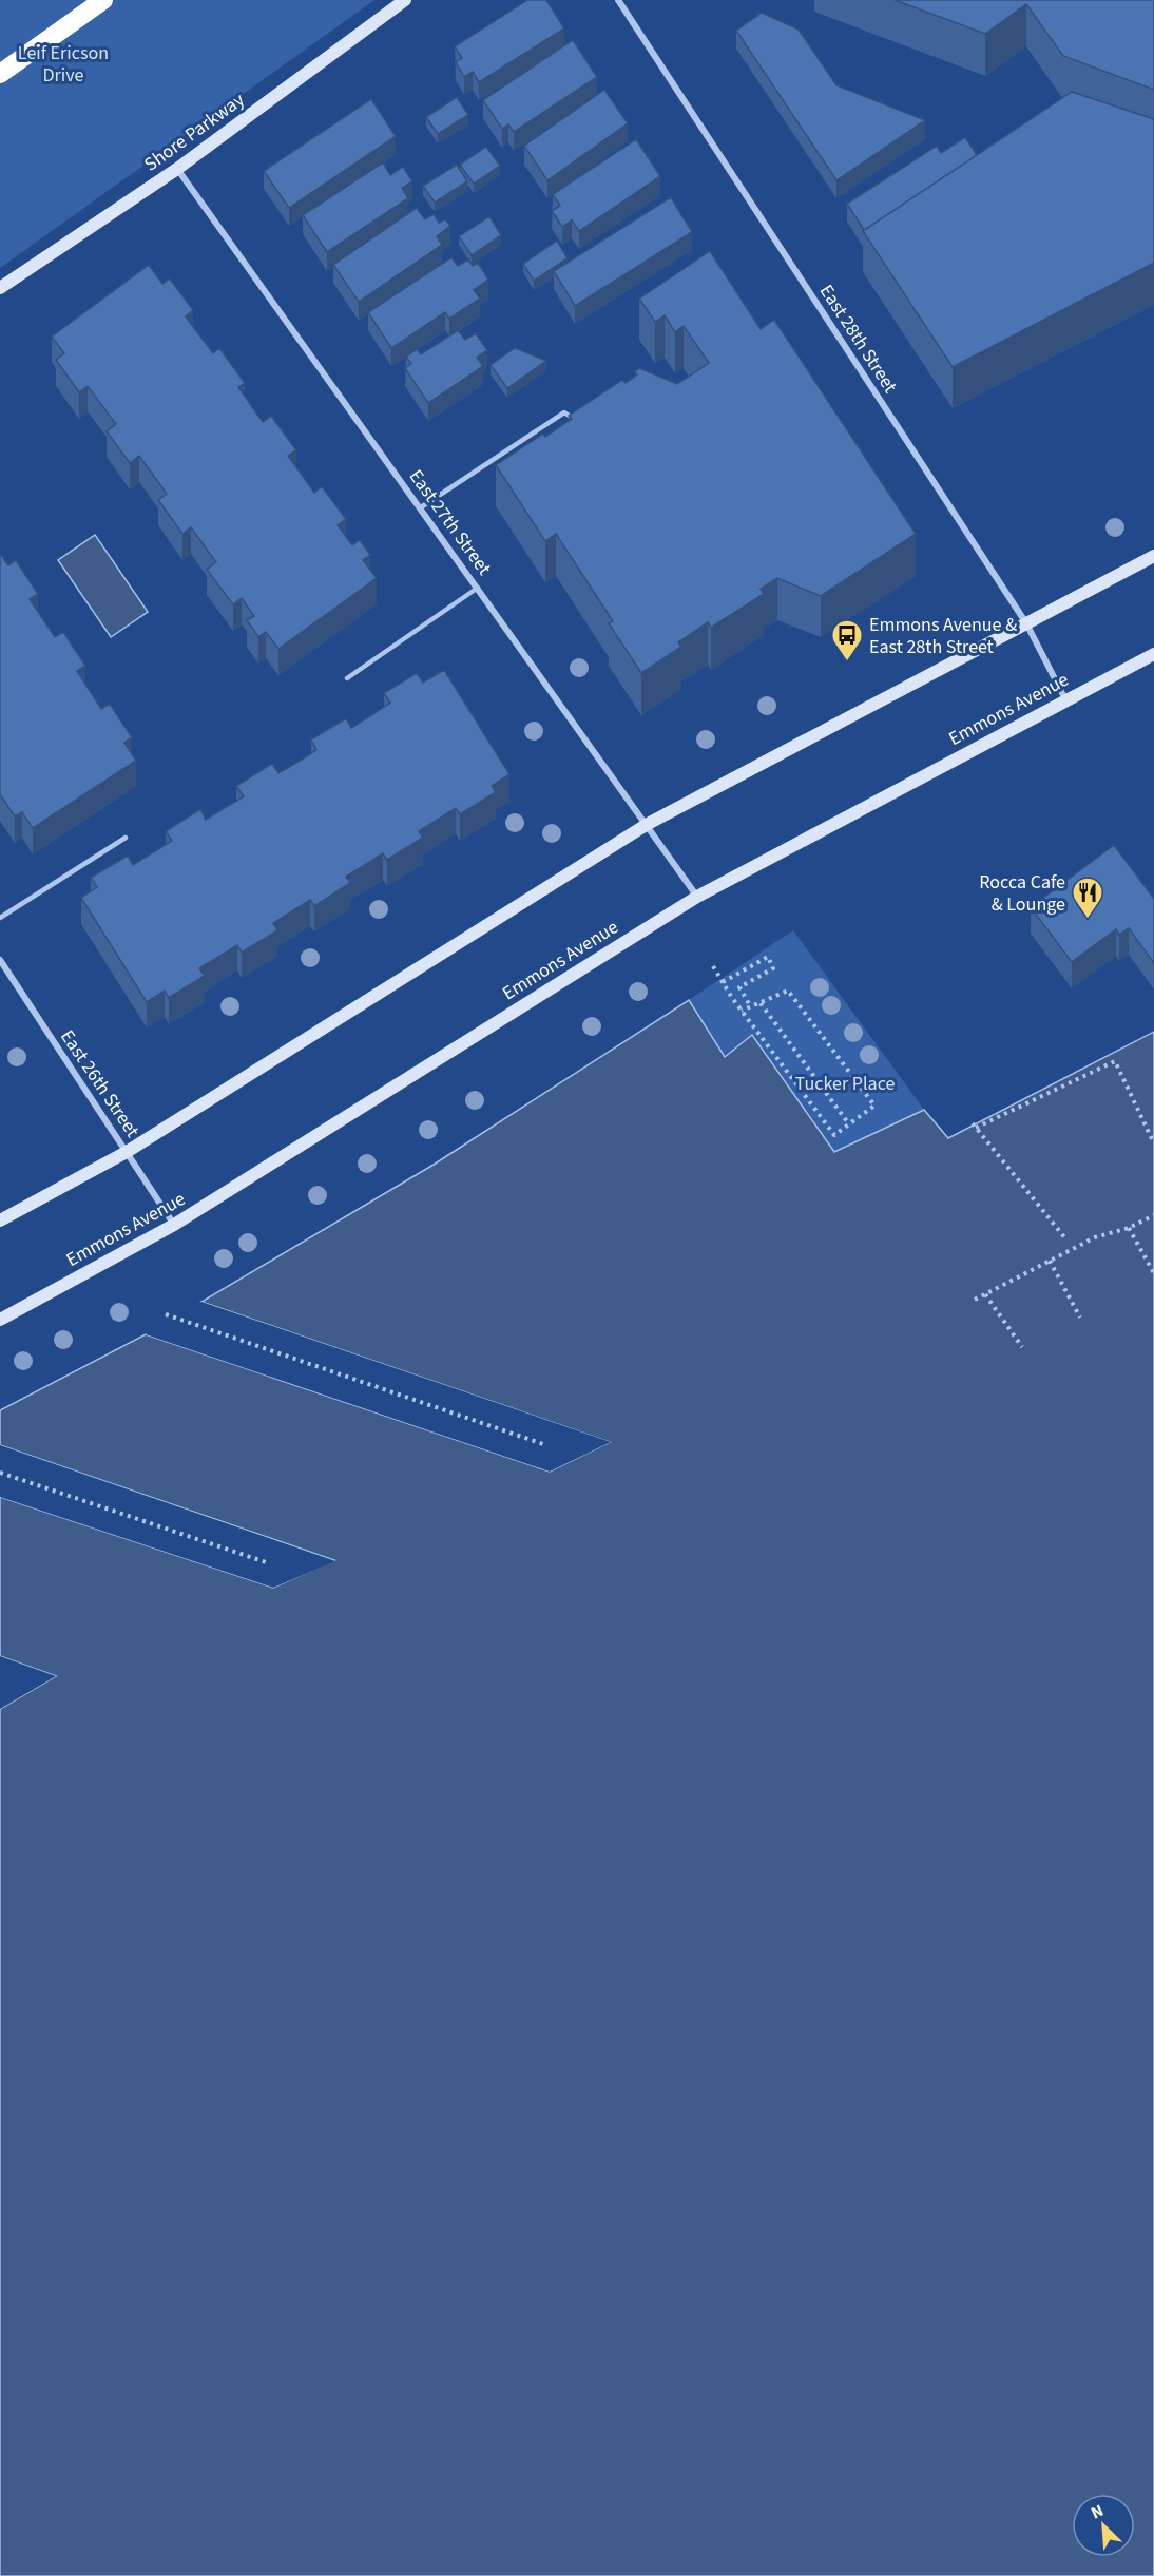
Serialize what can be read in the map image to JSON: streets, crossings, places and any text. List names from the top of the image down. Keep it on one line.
{"streets":{"main road":["Shore Parkway","Emmons Avenue"],"street":["East 28th Street","East 27th Street","East 26th Street"]},"crossings":[["Shore Parkway","East 27th Street"],["East 28th Street","Emmons Avenue"],["East 27th Street","Emmons Avenue"],["Emmons Avenue","East 26th Street"]],"parks":["Leif Ericson Drive","Tucker Place"],"places":{"bus stop":["Emmons Avenue & East 28th Street"],"restaurant":["Rocca Cafe & Lounge"]},"north":"top left"}
